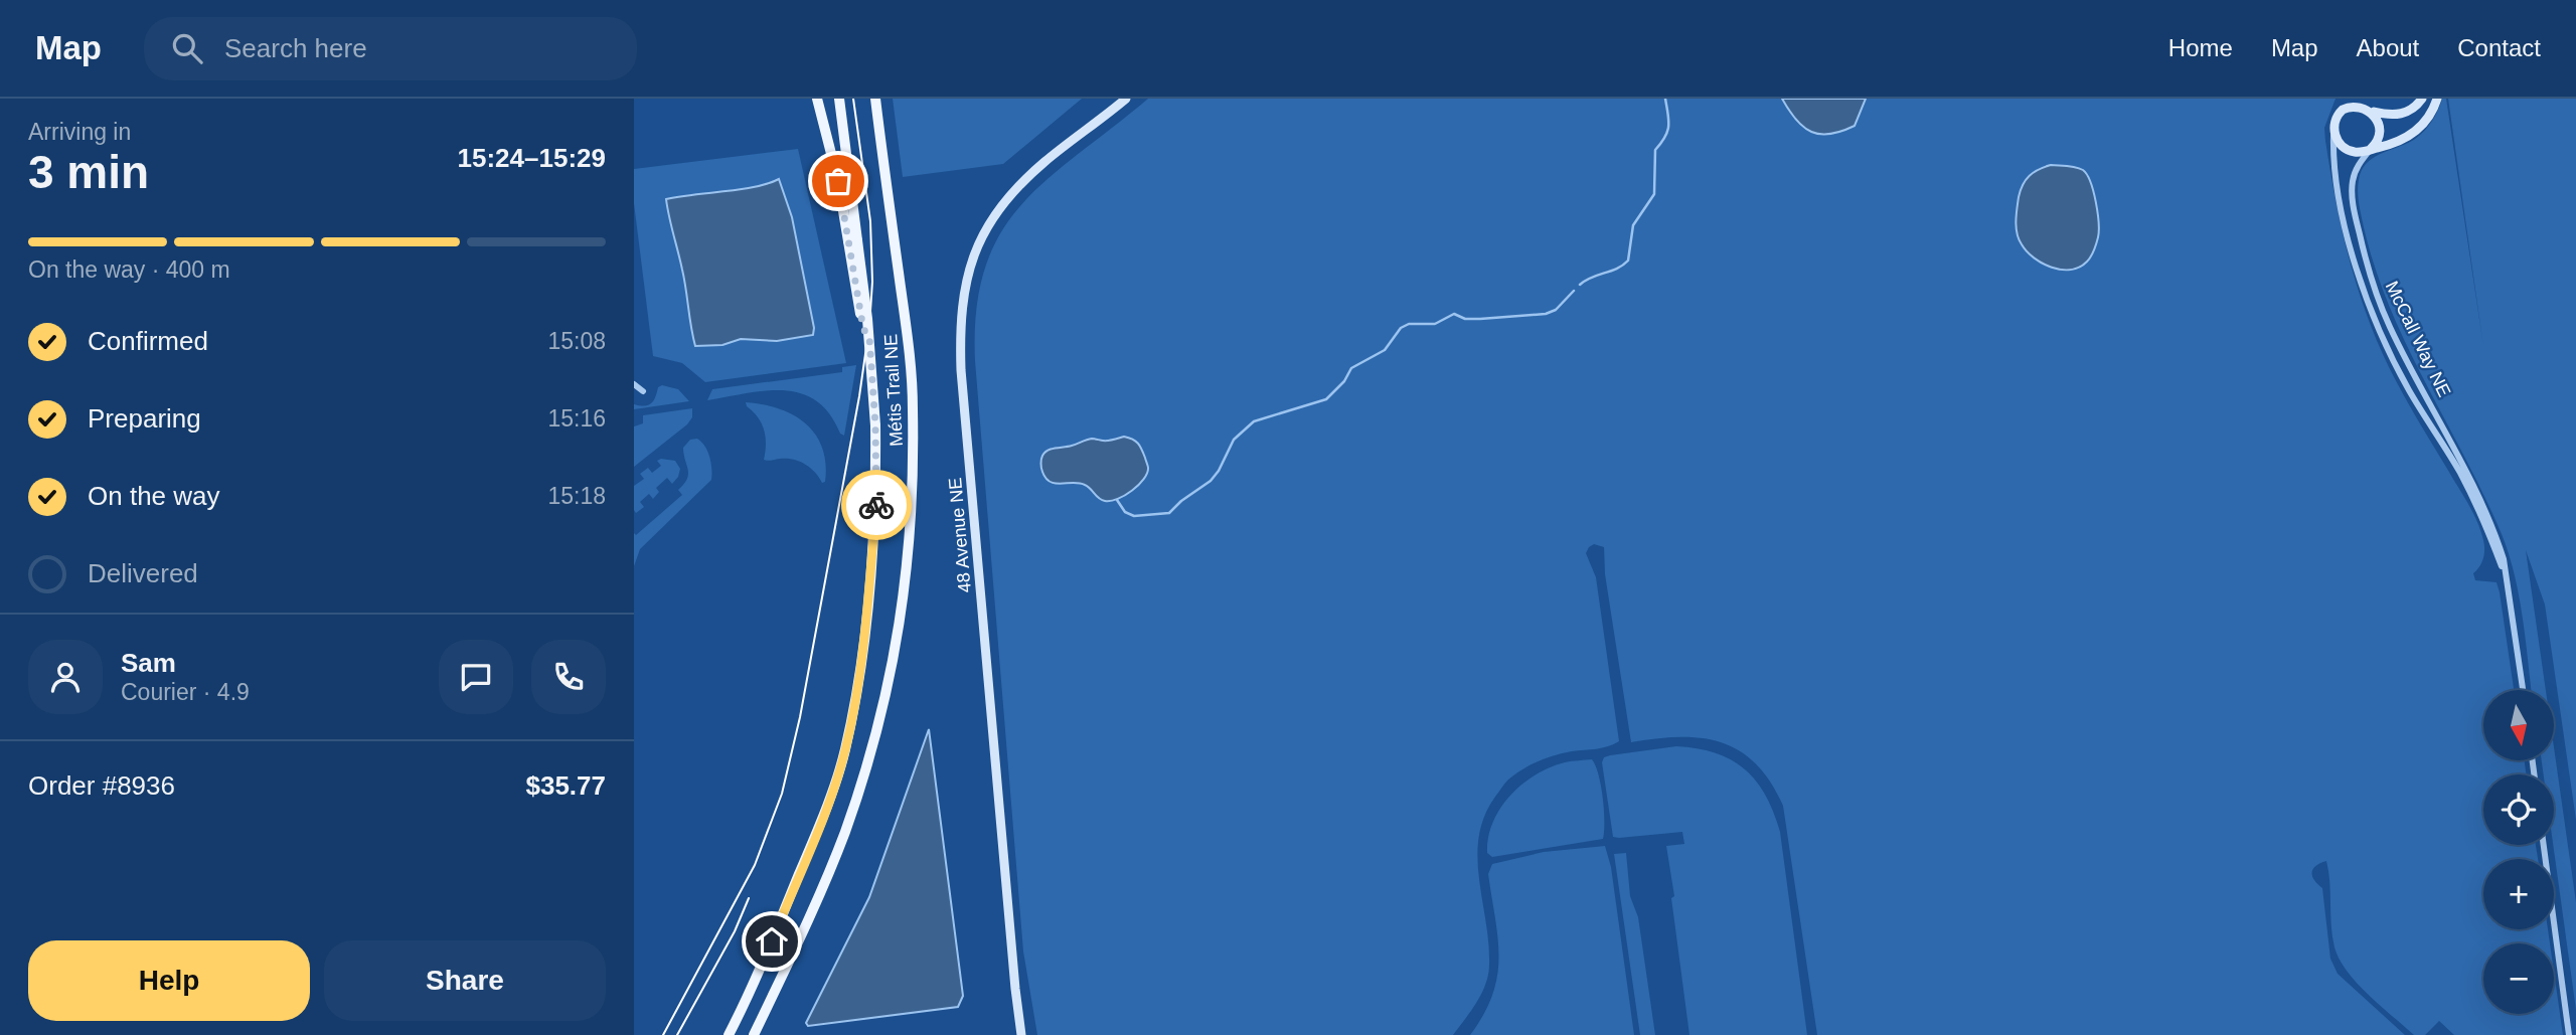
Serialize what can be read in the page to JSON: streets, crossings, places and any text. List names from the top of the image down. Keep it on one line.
{"streets":{"main road":["Métis Trail NE"],"street":["McCall Way NE","48 Avenue NE"]},"north":"bottom","page":{"header":"Map","search":"Search here","nav":["Home","Map","About","Contact"],"heading":["3 min","Arriving in","15:24–15:29"],"panel":["Sam","Courier · 4.9","Order #8936","$35.77"],"bar":"On the way · 400 m","list":[["Confirmed","15:08"],["Preparing","15:16"],["On the way","15:18"],"Delivered"],"map_buttons":["+","−"],"buttons":["Help","Share"]}}
